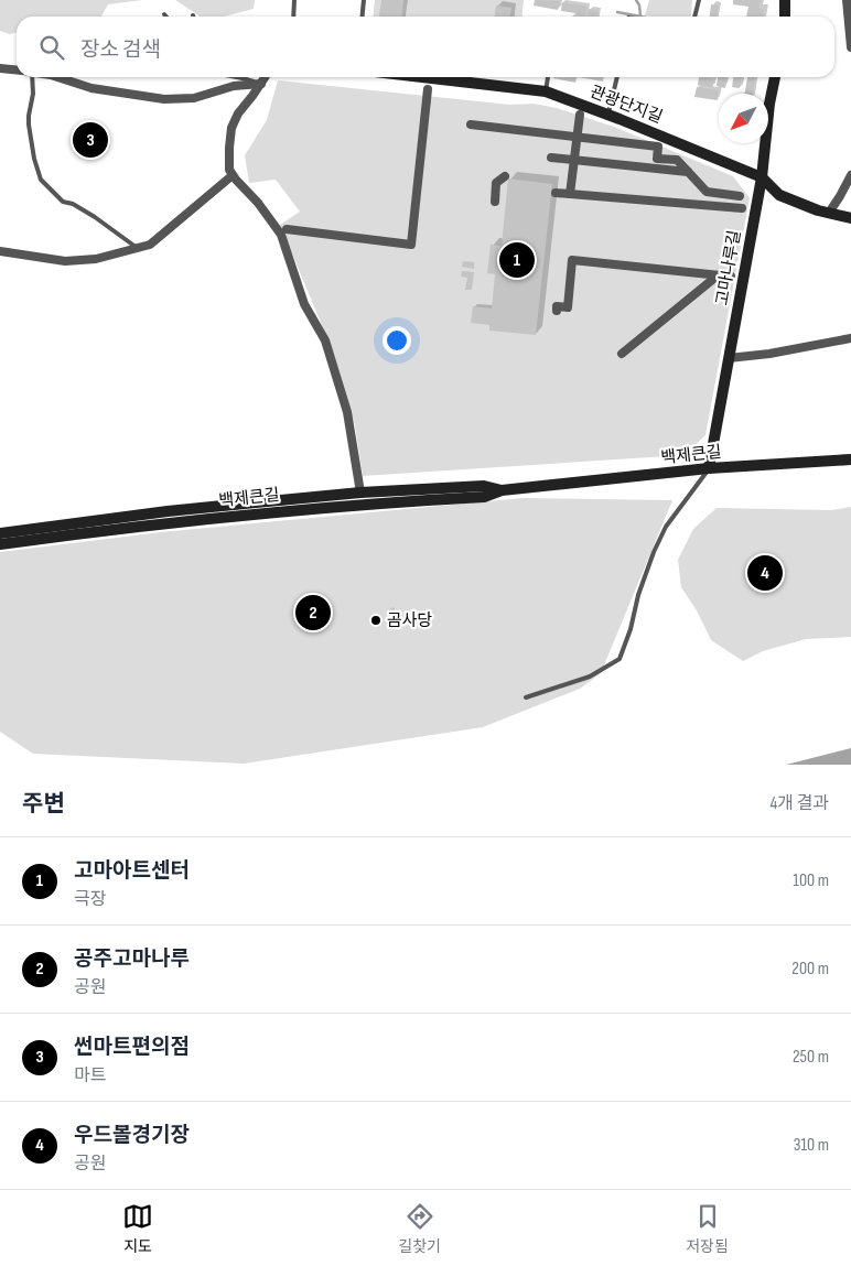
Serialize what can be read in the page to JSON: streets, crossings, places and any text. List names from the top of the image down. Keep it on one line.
{"streets":{"main road":["관광단지길","고마나루길","백제큰길"]},"crossings":[["관광단지길","고마나루길"],["고마나루길","백제큰길"]],"places":["곰사당"],"north":"bottom left","page":{"search":"장소 검색","pins":["3","1","4","2"],"heading":["주변","4개 결과"],"list":[{"mark":"1","name":"고마아트센터","note":"극장","value":"100 m"},{"mark":"2","name":"공주고마나루","note":"공원","value":"200 m"},{"mark":"3","name":"썬마트편의점","note":"마트","value":"250 m"},{"mark":"4","name":"우드볼경기장","note":"공원","value":"310 m"}],"nav":["지도","길찾기","저장됨"]}}
